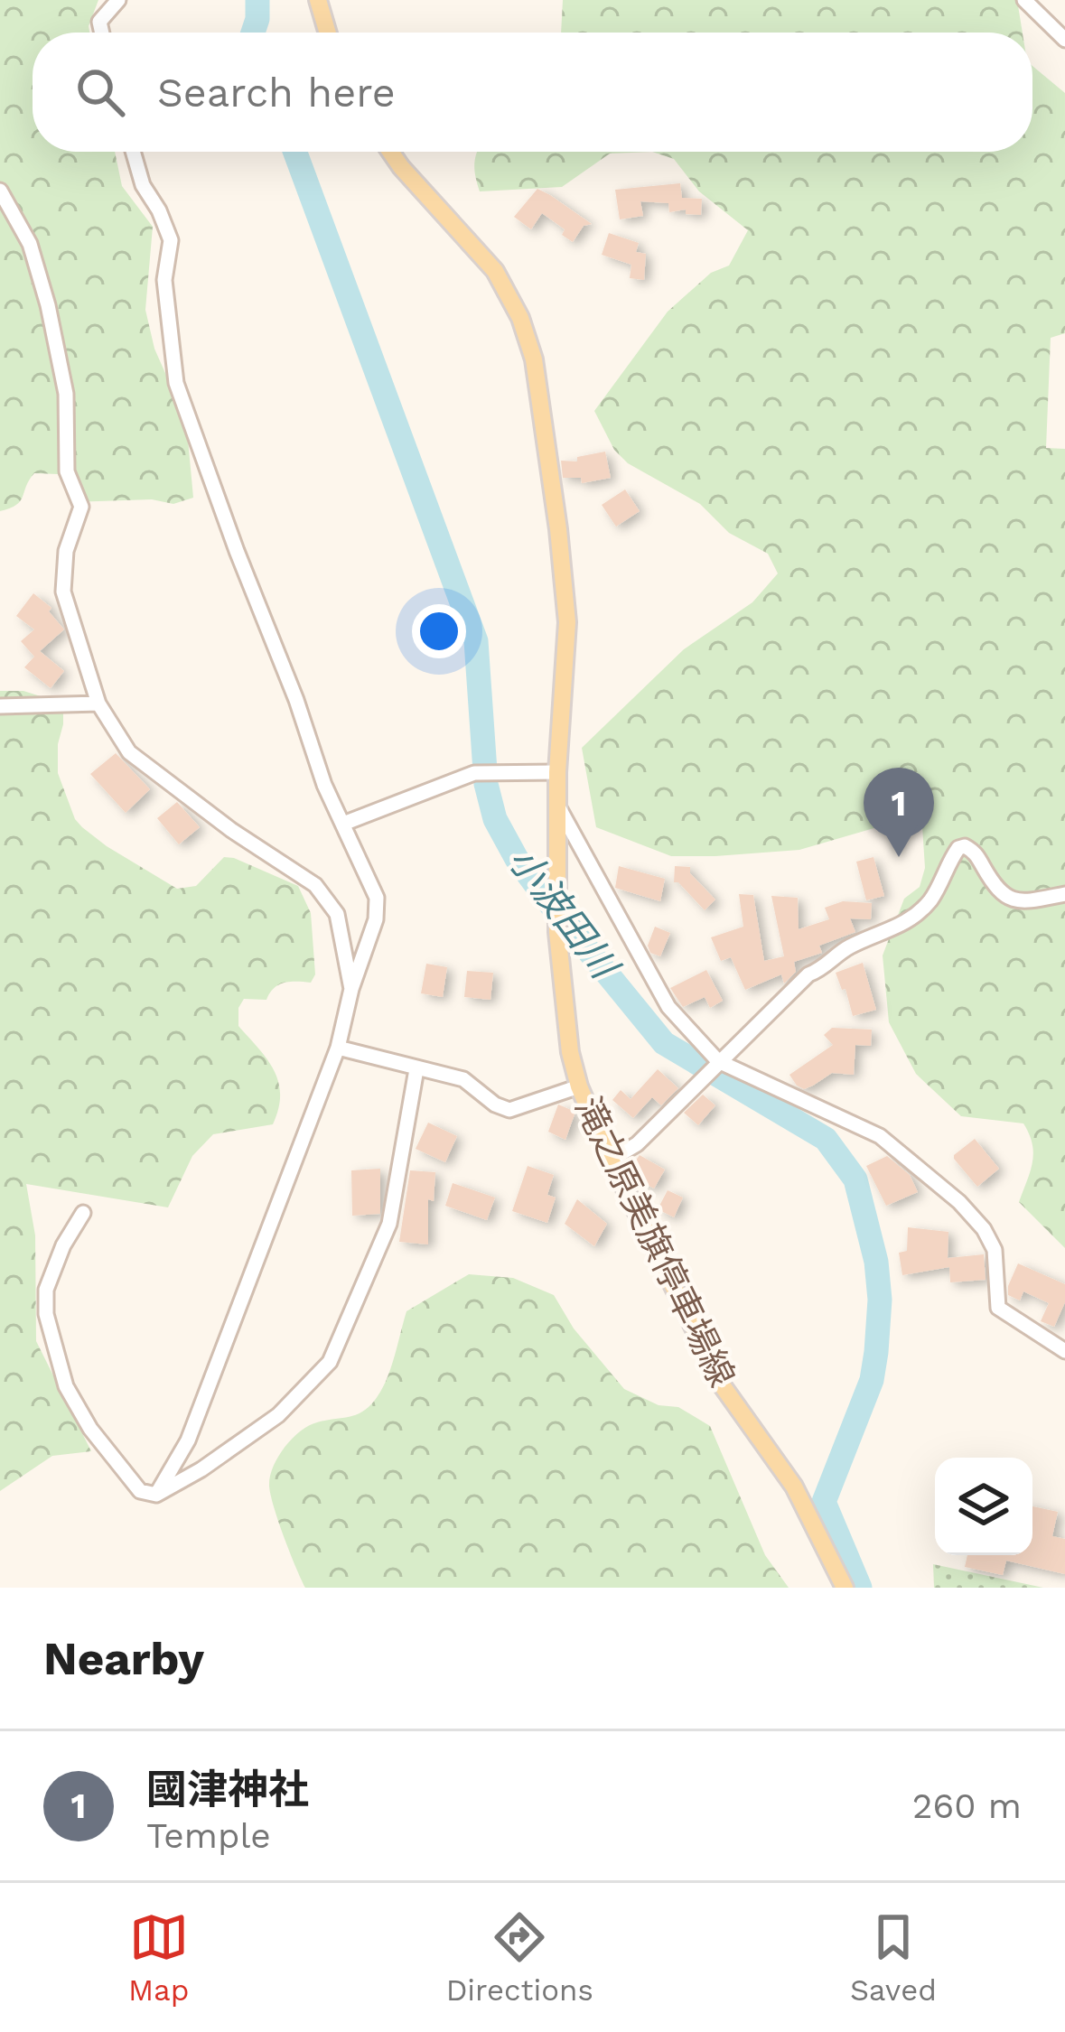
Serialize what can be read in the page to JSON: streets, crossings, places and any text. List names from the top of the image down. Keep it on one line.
{"streets":{"main road":["滝之原美旗停車場線"]},"water":["小波田川"],"page":{"search":"Search here","pins":"1","heading":"Nearby","list":[{"mark":"1","name":"國津神社","note":"Temple","value":"260 m"}],"nav":["Map","Directions","Saved"]}}
